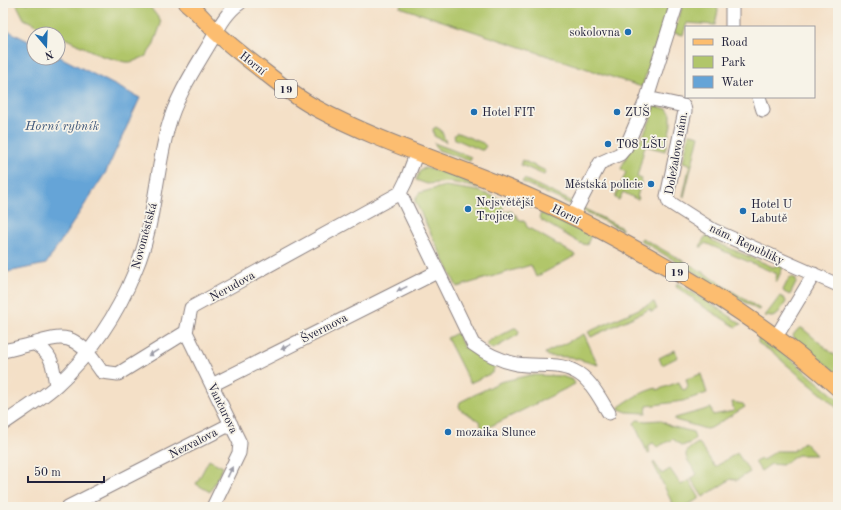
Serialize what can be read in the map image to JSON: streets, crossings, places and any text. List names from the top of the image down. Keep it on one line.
{"streets":{"main road":["Horní","19"],"street":["Doležalovo nám.","Novoměstská","nám. Republiky","Nerudova","Švermova","Vančurova","Nezvalova"]},"crossings":[["Horní","19"],["Horní","Novoměstská"],["19","Novoměstská"],["Doležalovo nám.","nám. Republiky"],["Nerudova","Vančurova"],["Švermova","Vančurova"],["Vančurova","Nezvalova"]],"one_way":["Švermova","Vančurova"],"water":["Horní rybník"],"places":["sokolovna","Hotel FIT","ZUŠ","T08 LŠU","Městská policie","Nejsvětější Trojice","Hotel U Labutě","mozaika Slunce"],"legend":["Road","Park","Water"],"scale_bar":"50 m","north":"bottom"}
